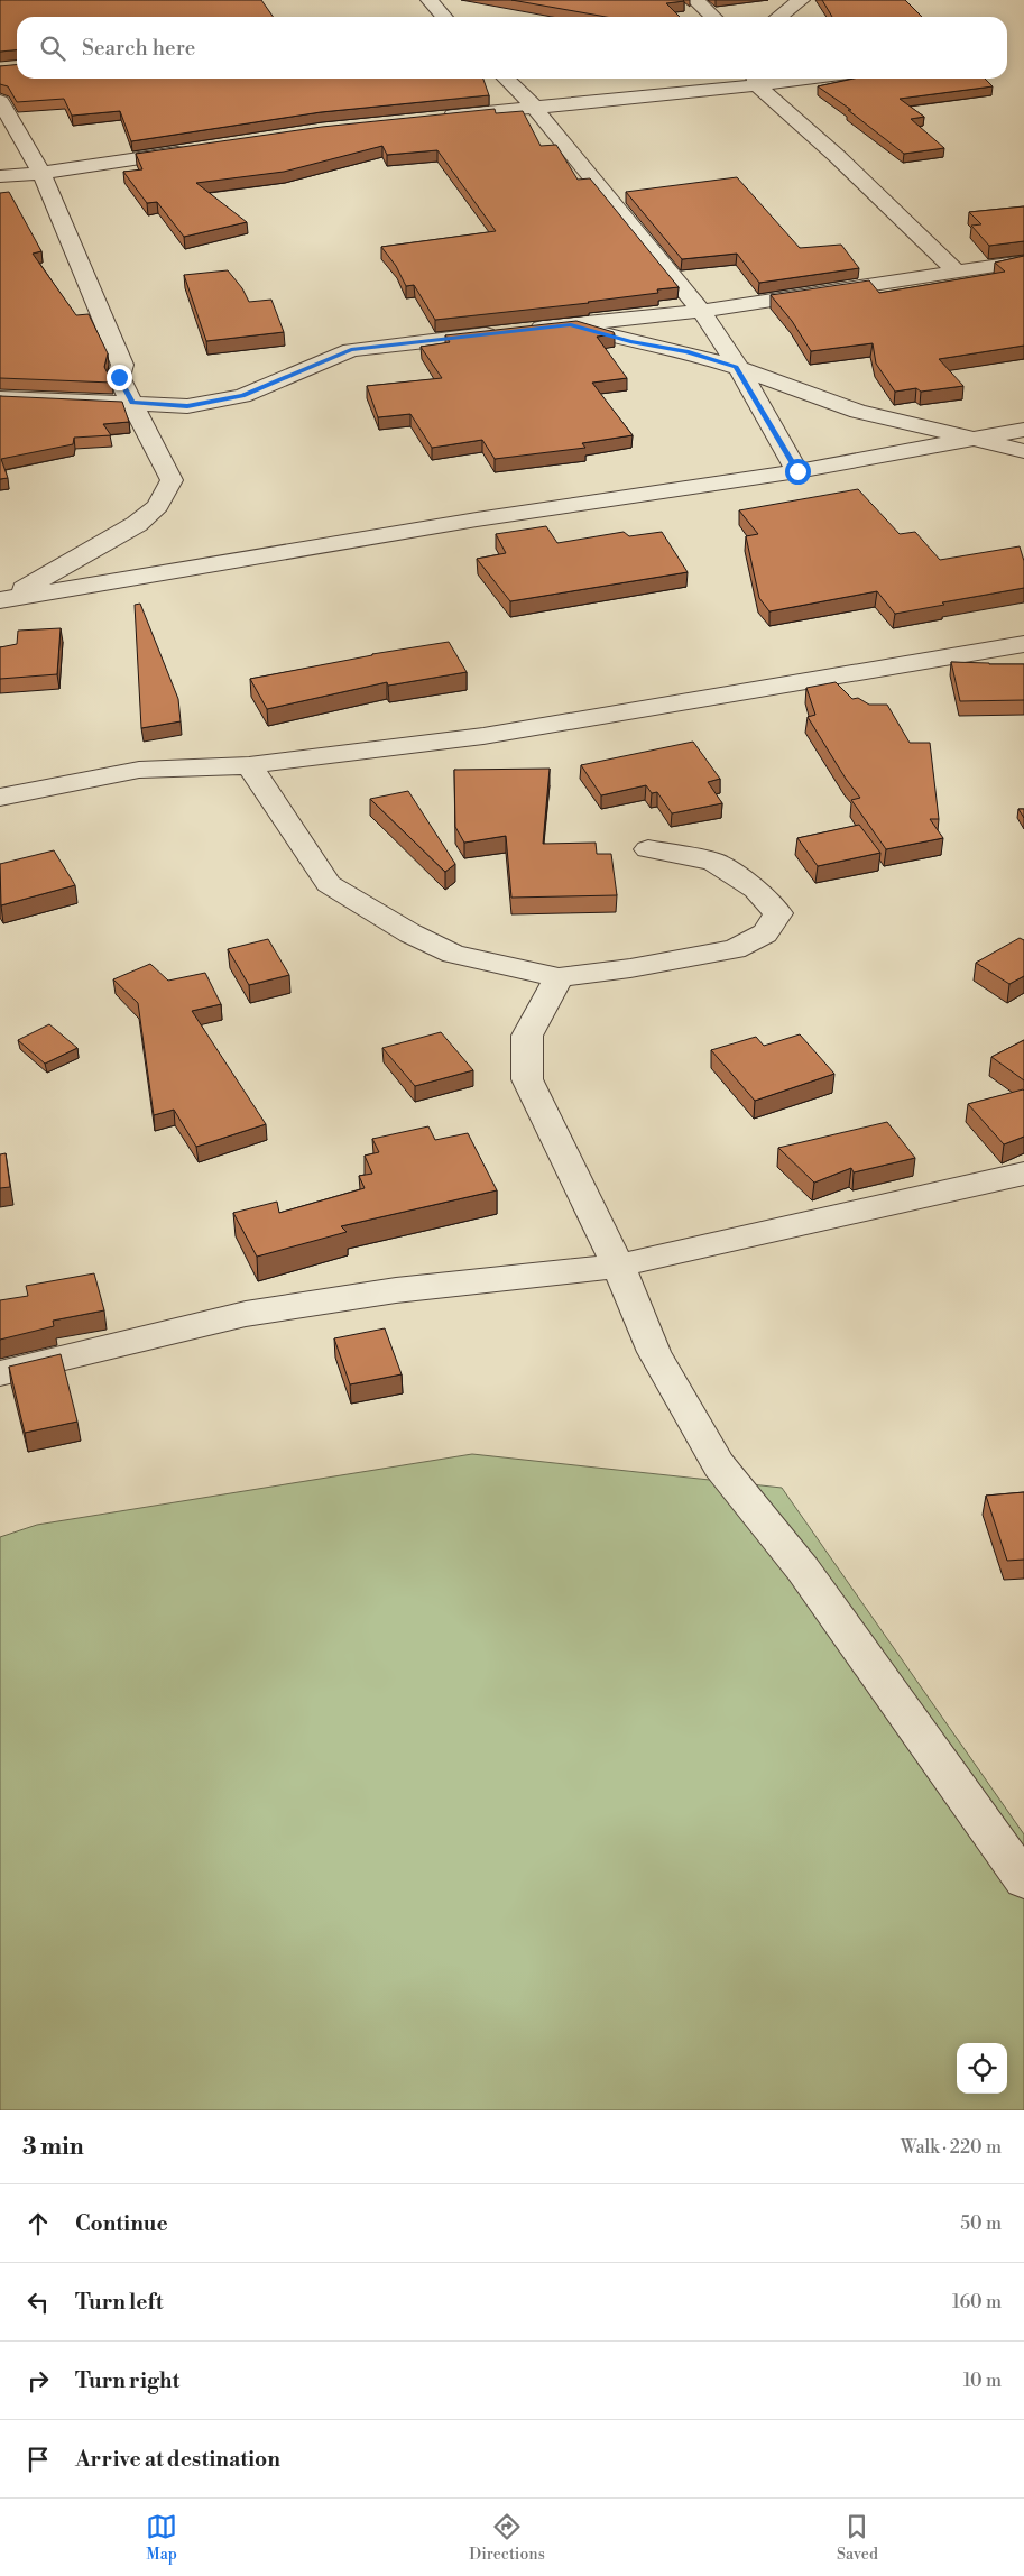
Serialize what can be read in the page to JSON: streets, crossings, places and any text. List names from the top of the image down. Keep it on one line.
{"page":{"search":"Search here","heading":["3 min","Walk · 220 m"],"list":[["Continue","50 m"],["Turn left","160 m"],["Turn right","10 m"],"Arrive at destination"],"nav":["Map","Directions","Saved"]}}
